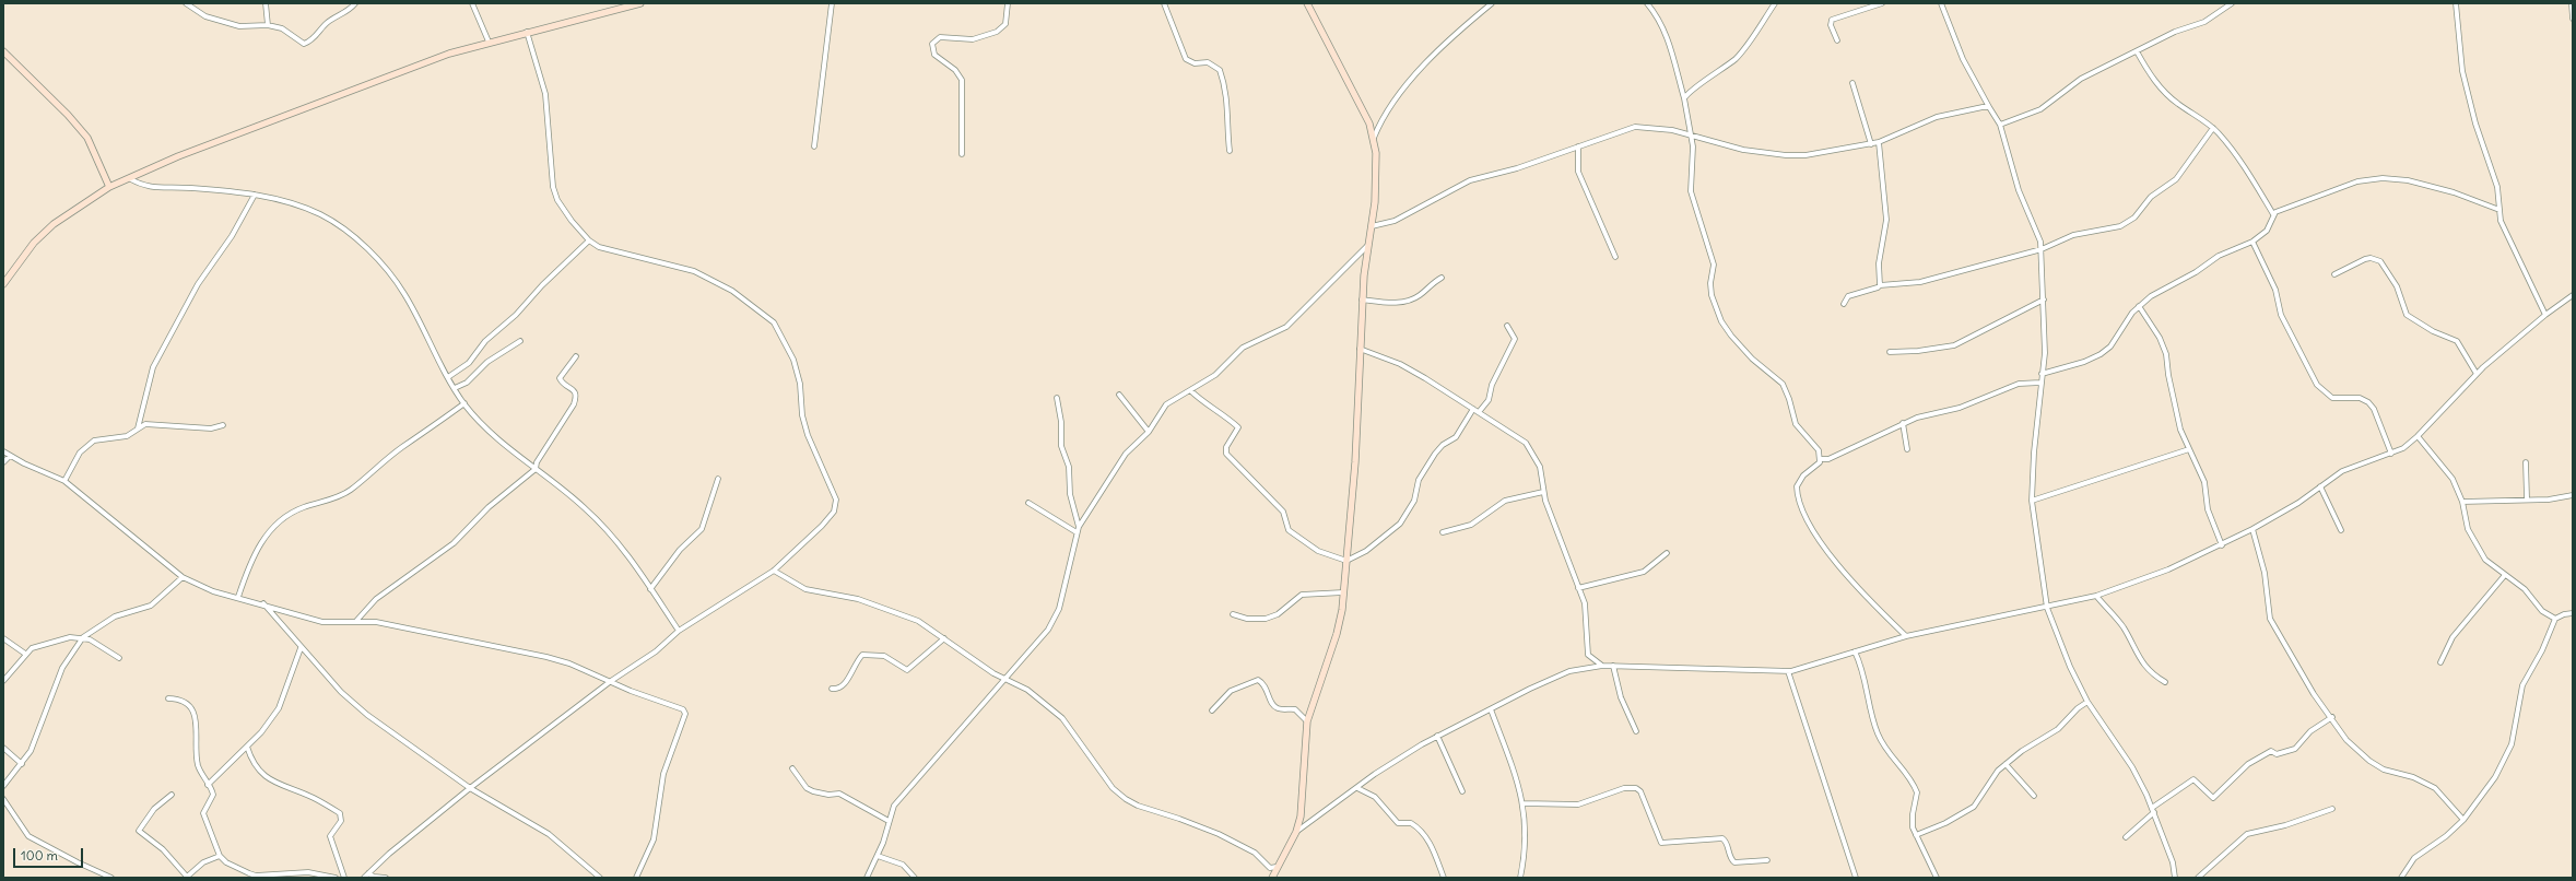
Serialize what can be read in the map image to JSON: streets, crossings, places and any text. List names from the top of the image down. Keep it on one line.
{"scale_bar":"100 m"}
